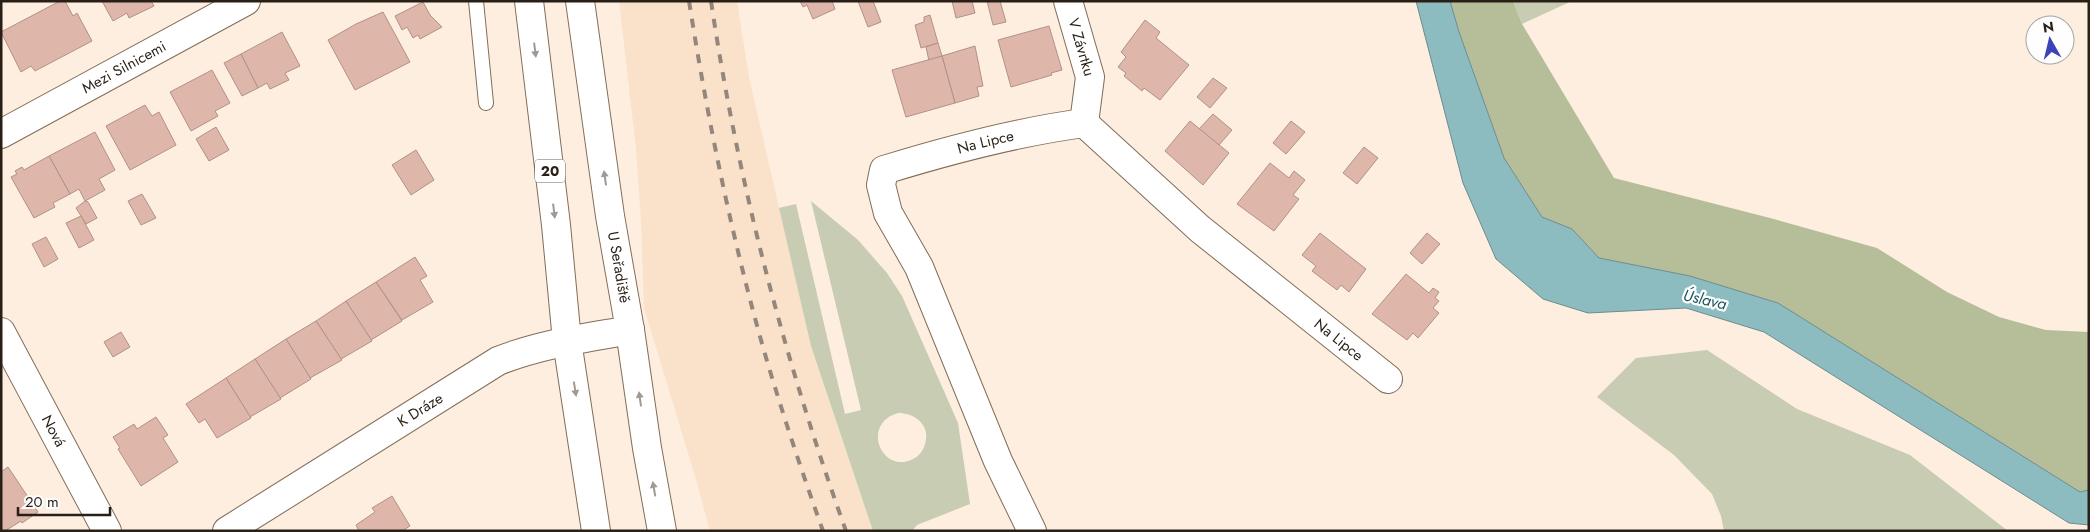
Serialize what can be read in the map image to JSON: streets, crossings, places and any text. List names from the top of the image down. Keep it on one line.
{"streets":{"main road":["V Závrtku","Mezi Silnicemi","Na Lipce","20","U Seřadiště","K Dráze","Nová"]},"crossings":[["V Závrtku","Na Lipce"],["20","K Dráze"],["U Seřadiště","K Dráze"]],"water":["Úslava"],"scale_bar":"20 m","north":"top"}
